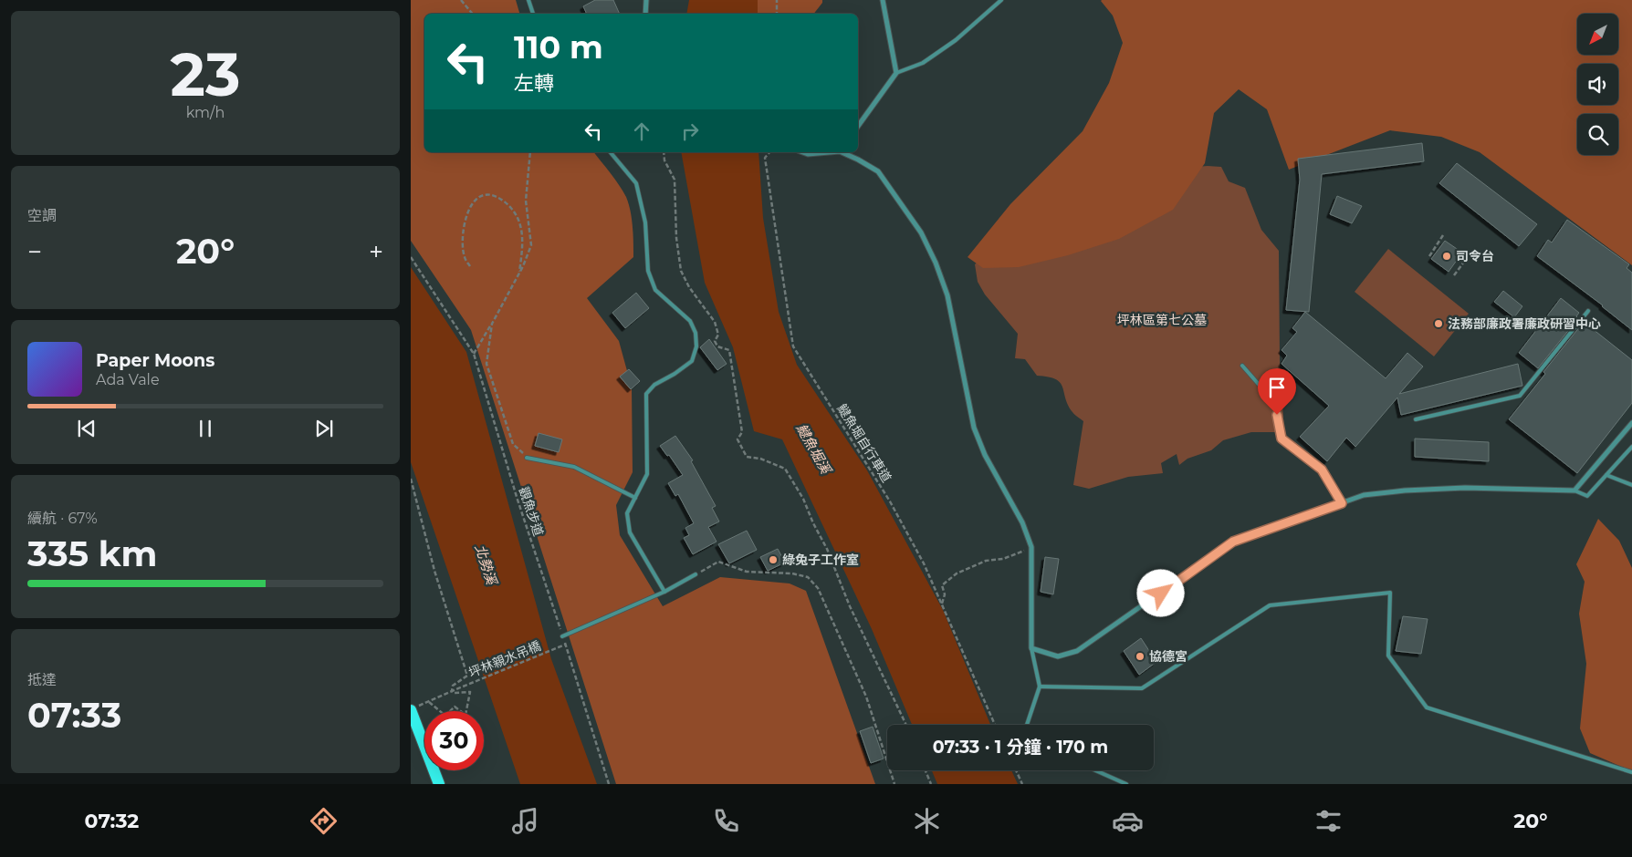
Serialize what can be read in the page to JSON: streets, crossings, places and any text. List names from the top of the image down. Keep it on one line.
{"streets":{"path":["𩻸魚堀自行車道","觀魚步道","坪林親水吊橋"]},"crossings":[["觀魚步道","坪林親水吊橋"]],"water":["𩻸魚堀溪","北勢溪"],"parks":["坪林區第七公墓"],"places":["司令台","法務部廉政署廉政研習中心","綠兔子工作室","協德宮"],"north":"bottom left","page":{"tile":[["23","km/h"],"空調",["續航 · 67%","335 km"],["抵達","07:33"]],"turn":["110 m","左轉"],"heat":["−","20°","+"],"song":["Paper Moons","Ada Vale"],"limit":"30","trip":"07:33 · 1 分鐘 · 170 m","tabs":["07:32","20°"]}}
